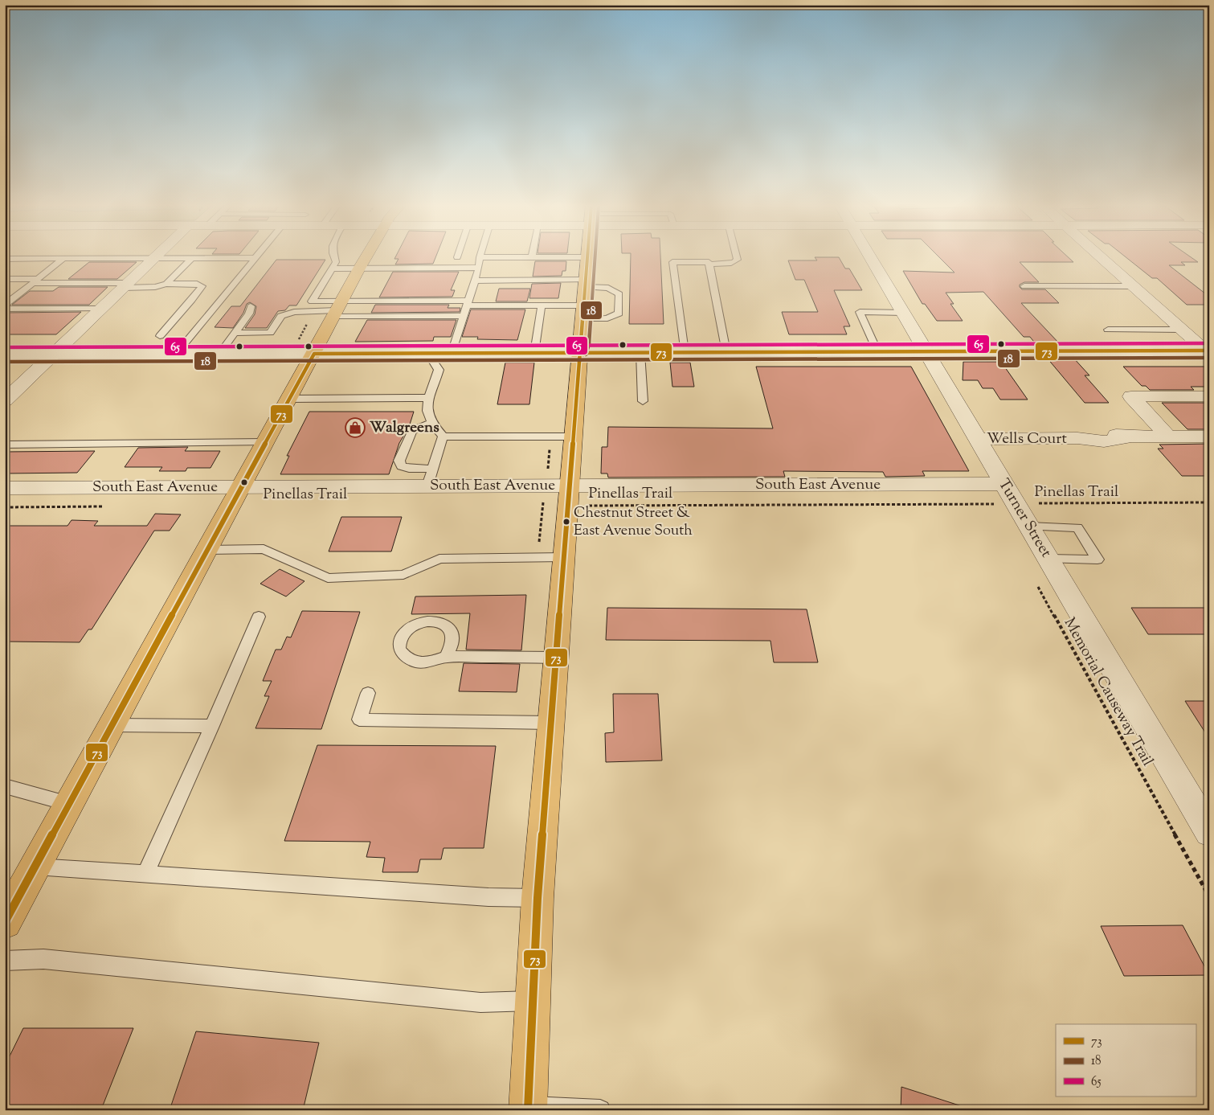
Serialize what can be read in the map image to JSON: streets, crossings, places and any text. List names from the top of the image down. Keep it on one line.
{"streets":{"street":["Wells Court","South East Avenue","Turner Street"],"path":["Pinellas Trail","Memorial Causeway Trail"]},"crossings":[["Wells Court","Turner Street"],["South East Avenue","Pinellas Trail"],["South East Avenue","Turner Street"],["Pinellas Trail","Turner Street"]],"places":{"shop":["Walgreens"],"other":["Chestnut Street & East Avenue South"]},"lines":["transit line 73","transit line 18","transit line 65"],"legend":["73","18","65"]}
